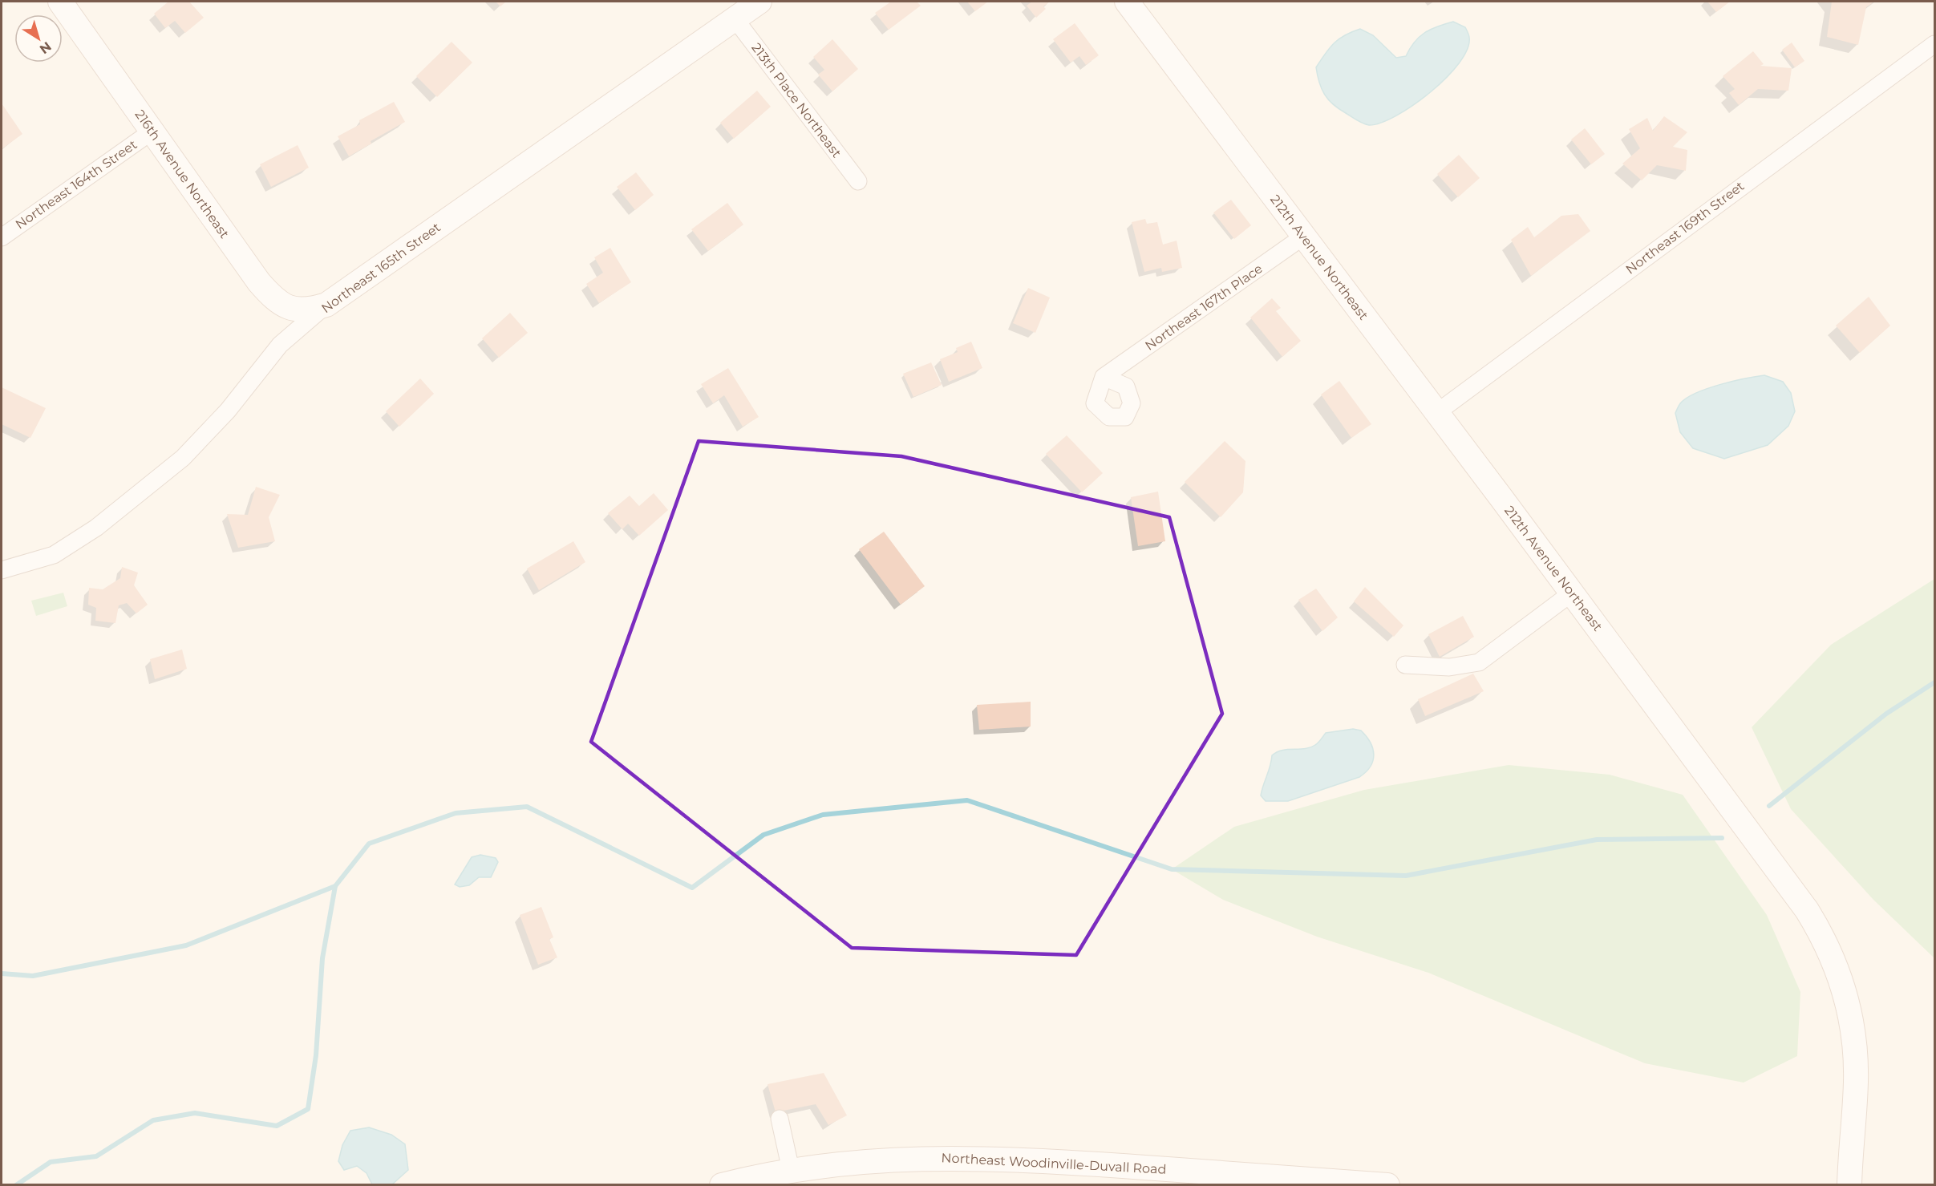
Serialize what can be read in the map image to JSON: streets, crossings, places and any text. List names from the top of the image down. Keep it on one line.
{"streets":{"street":["213th Place Northeast","216th Avenue Northeast","Northeast 164th Street","Northeast 169th Street","212th Avenue Northeast","Northeast 165th Street","Northeast 167th Place","Northeast Woodinville-Duvall Road"]},"crossings":[["213th Place Northeast","Northeast 165th Street"],["216th Avenue Northeast","Northeast 164th Street"],["216th Avenue Northeast","Northeast 165th Street"],["Northeast 169th Street","212th Avenue Northeast"],["212th Avenue Northeast","Northeast 167th Place"]],"north":"bottom right"}
